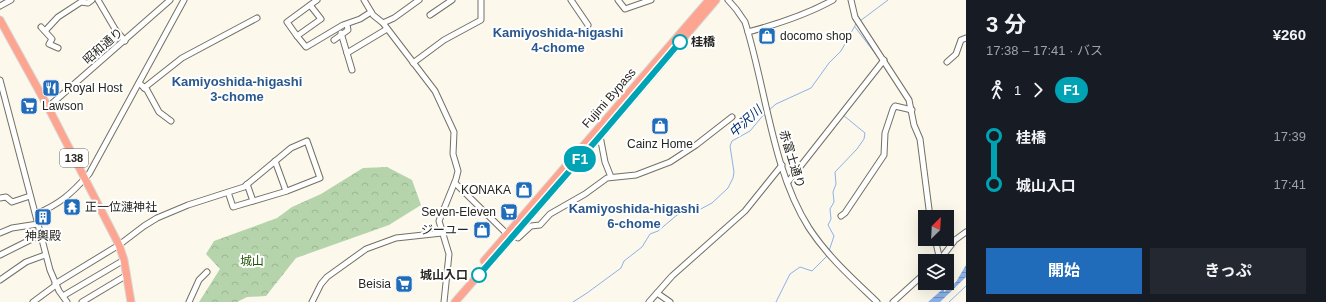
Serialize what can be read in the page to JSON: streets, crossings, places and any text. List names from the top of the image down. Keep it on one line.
{"streets":{"highway":["Fujimi Bypass","138"],"street":["昭和通り","赤富士通り"]},"crossings":[["昭和通り","138"]],"districts":["Kamiyoshida-higashi 4-chome","Kamiyoshida-higashi 3-chome","Kamiyoshida-higashi 6-chome"],"water":["中沢川"],"parks":["城山"],"places":{"shop":["docomo shop","Cainz Home","KONAKA","ジーユー"],"other":["桂橋","城山入口"],"restaurant":["Royal Host"],"supermarket":["Lawson","Seven-Eleven","Beisia"],"temple":["正一位漣神社"],"building":["神輿殿"]},"lines":["bus line F1"],"north":"top right","page":{"on_map":"F1","heading":["3 分","17:38 – 17:41 · バス","¥260"],"legs":["1","F1"],"list":[{"name":"桂橋","value":"17:39"},{"name":"城山入口","value":"17:41"}],"buttons":["開始","きっぷ"]}}
